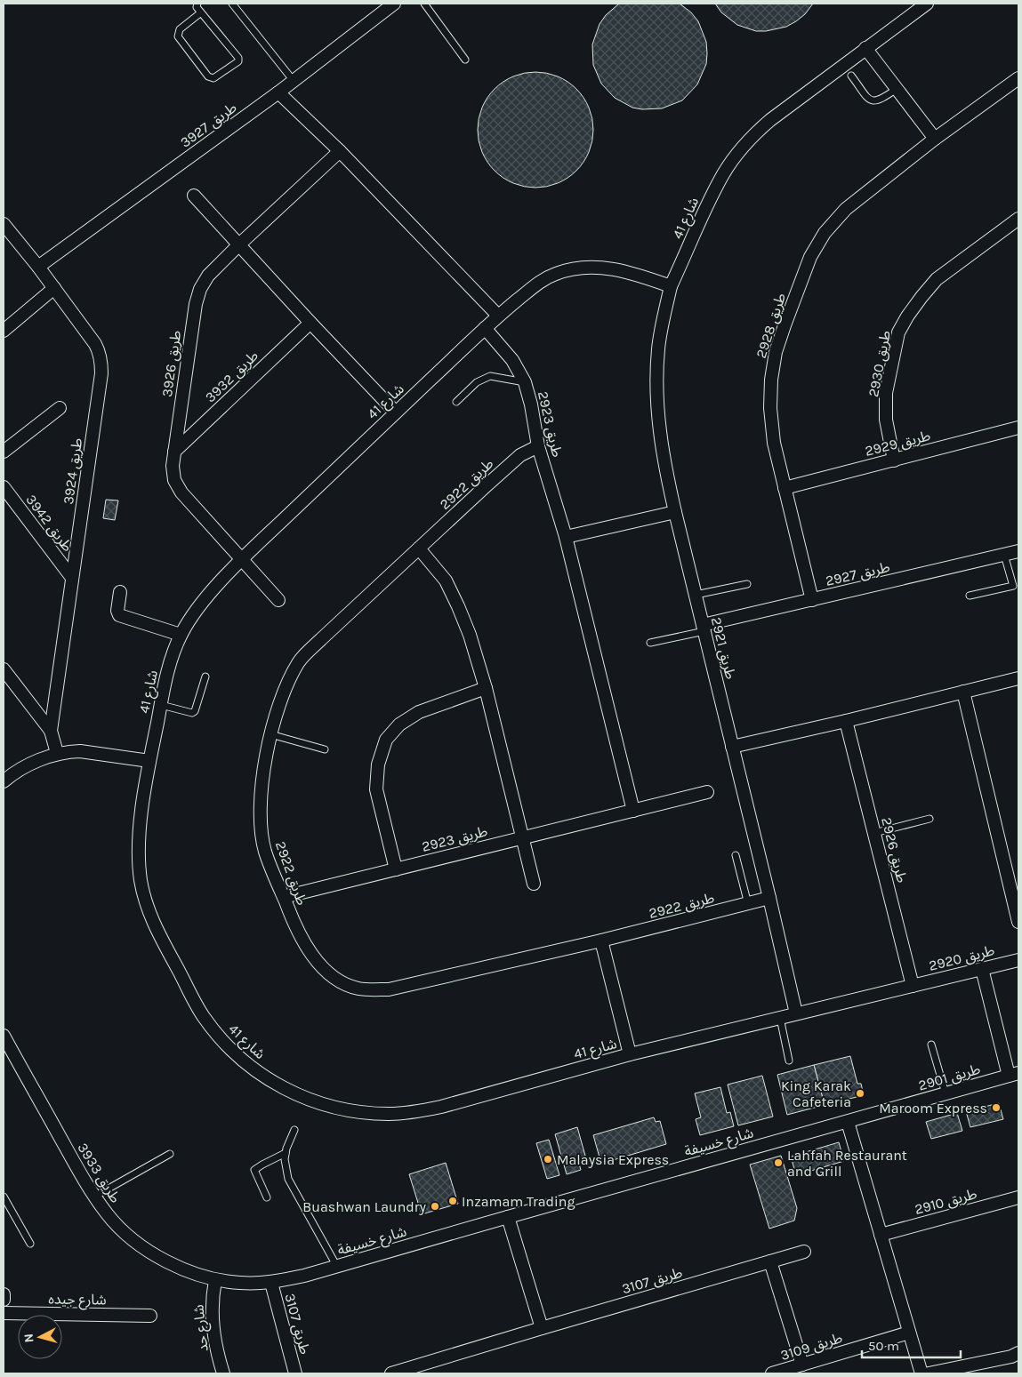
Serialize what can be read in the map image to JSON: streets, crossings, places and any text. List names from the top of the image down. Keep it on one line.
{"streets":{"street":["طريق 3927","شارع 41","طريق 2928","طريق 3926","طريق 2930","طريق 3932","طريق 2923","طريق 2929","طريق 3924","طريق 2922","طريق 3942","طريق 2927","طريق 2921","طريق 2926","طريق 2920","طريق 2901","شارع خسيفة","طريق 3933","طريق 2910","طريق 3107","شارع جيده","شارع حد","طريق 3109"]},"crossings":[["طريق 3927","طريق 3924"],["شارع 41","طريق 3926"],["شارع 41","طريق 2923"],["شارع 41","طريق 2921"],["شارع 41","طريق 2926"],["شارع 41","طريق 2920"],["طريق 2928","طريق 2929"],["طريق 2928","طريق 2927"],["طريق 3926","طريق 3932"],["طريق 2930","طريق 2929"],["طريق 2923","طريق 2922"],["طريق 3924","طريق 3942"],["طريق 2922","طريق 2921"],["طريق 2927","طريق 2921"],["طريق 2926","طريق 2920"],["طريق 2920","طريق 2901"],["طريق 2901","شارع خسيفة"],["شارع خسيفة","طريق 3933"],["شارع خسيفة","طريق 3107"],["شارع خسيفة","شارع حد"],["طريق 3933","شارع حد"]],"places":["King Karak Cafeteria","Maroom Express","Malaysia Express","Lahfah Restaurant and Grill","Inzamam Trading","Buashwan Laundry"],"scale_bar":"50 m","north":"left"}
